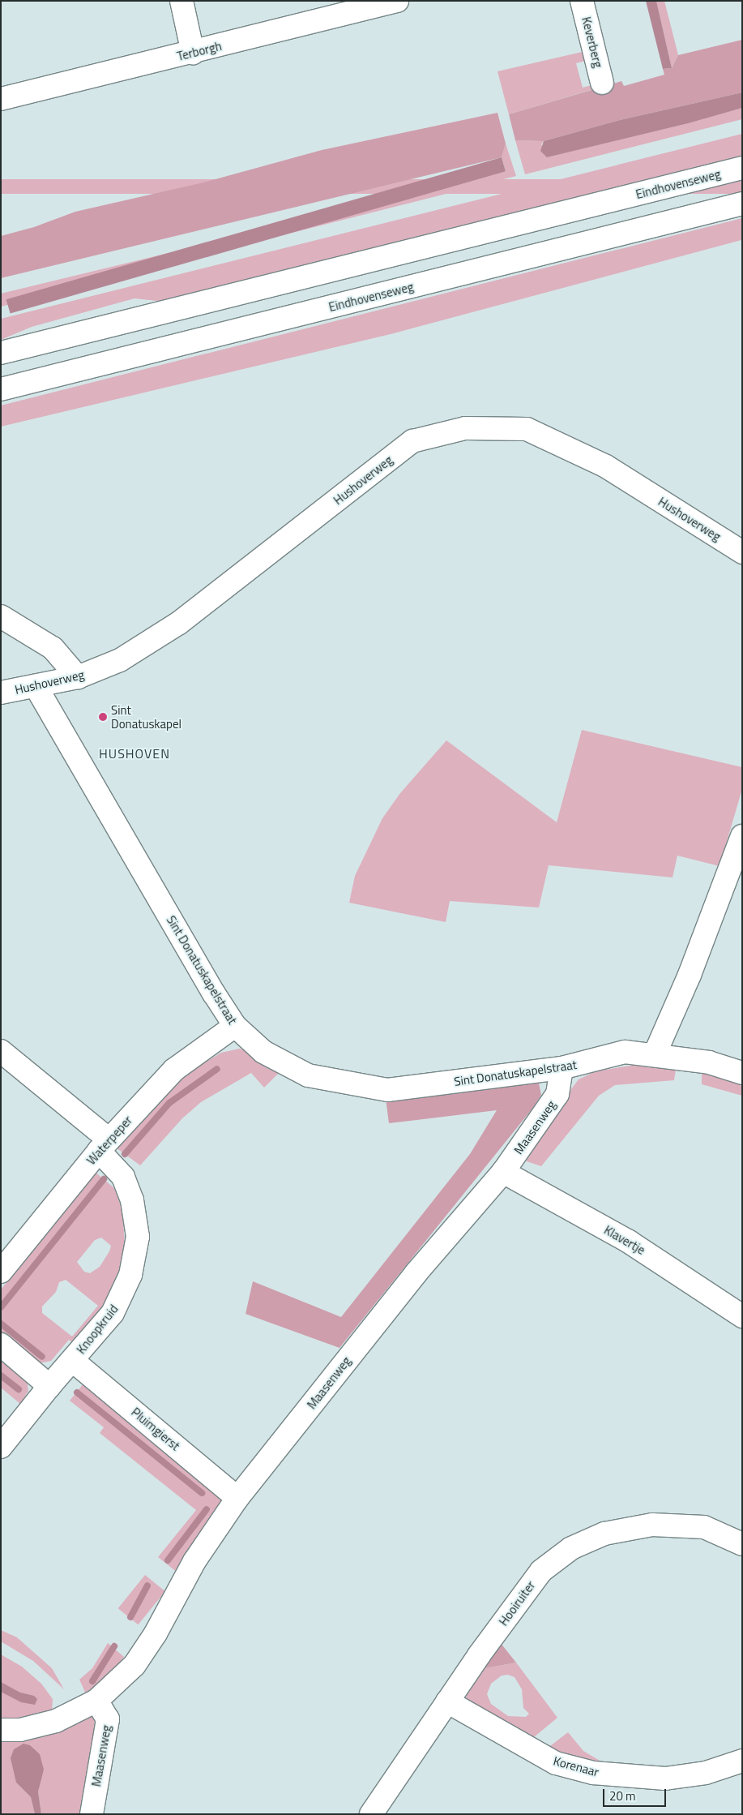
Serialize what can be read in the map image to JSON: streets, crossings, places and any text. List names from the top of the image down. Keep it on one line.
{"streets":{"street":["Keverberg","Terborgh","Eindhovenseweg","Hushoverweg","Sint Donatuskapelstraat","Maasenweg","Waterpeper","Klavertje","Knoopkruid","Pluimgierst","Hooiruiter","Korenaar"]},"crossings":[["Hushoverweg","Sint Donatuskapelstraat"],["Sint Donatuskapelstraat","Maasenweg"],["Sint Donatuskapelstraat","Waterpeper"],["Maasenweg","Klavertje"],["Maasenweg","Pluimgierst"],["Waterpeper","Knoopkruid"],["Knoopkruid","Pluimgierst"],["Hooiruiter","Korenaar"]],"districts":["HUSHOVEN"],"places":["Sint Donatuskapel"],"scale_bar":"20 m"}
